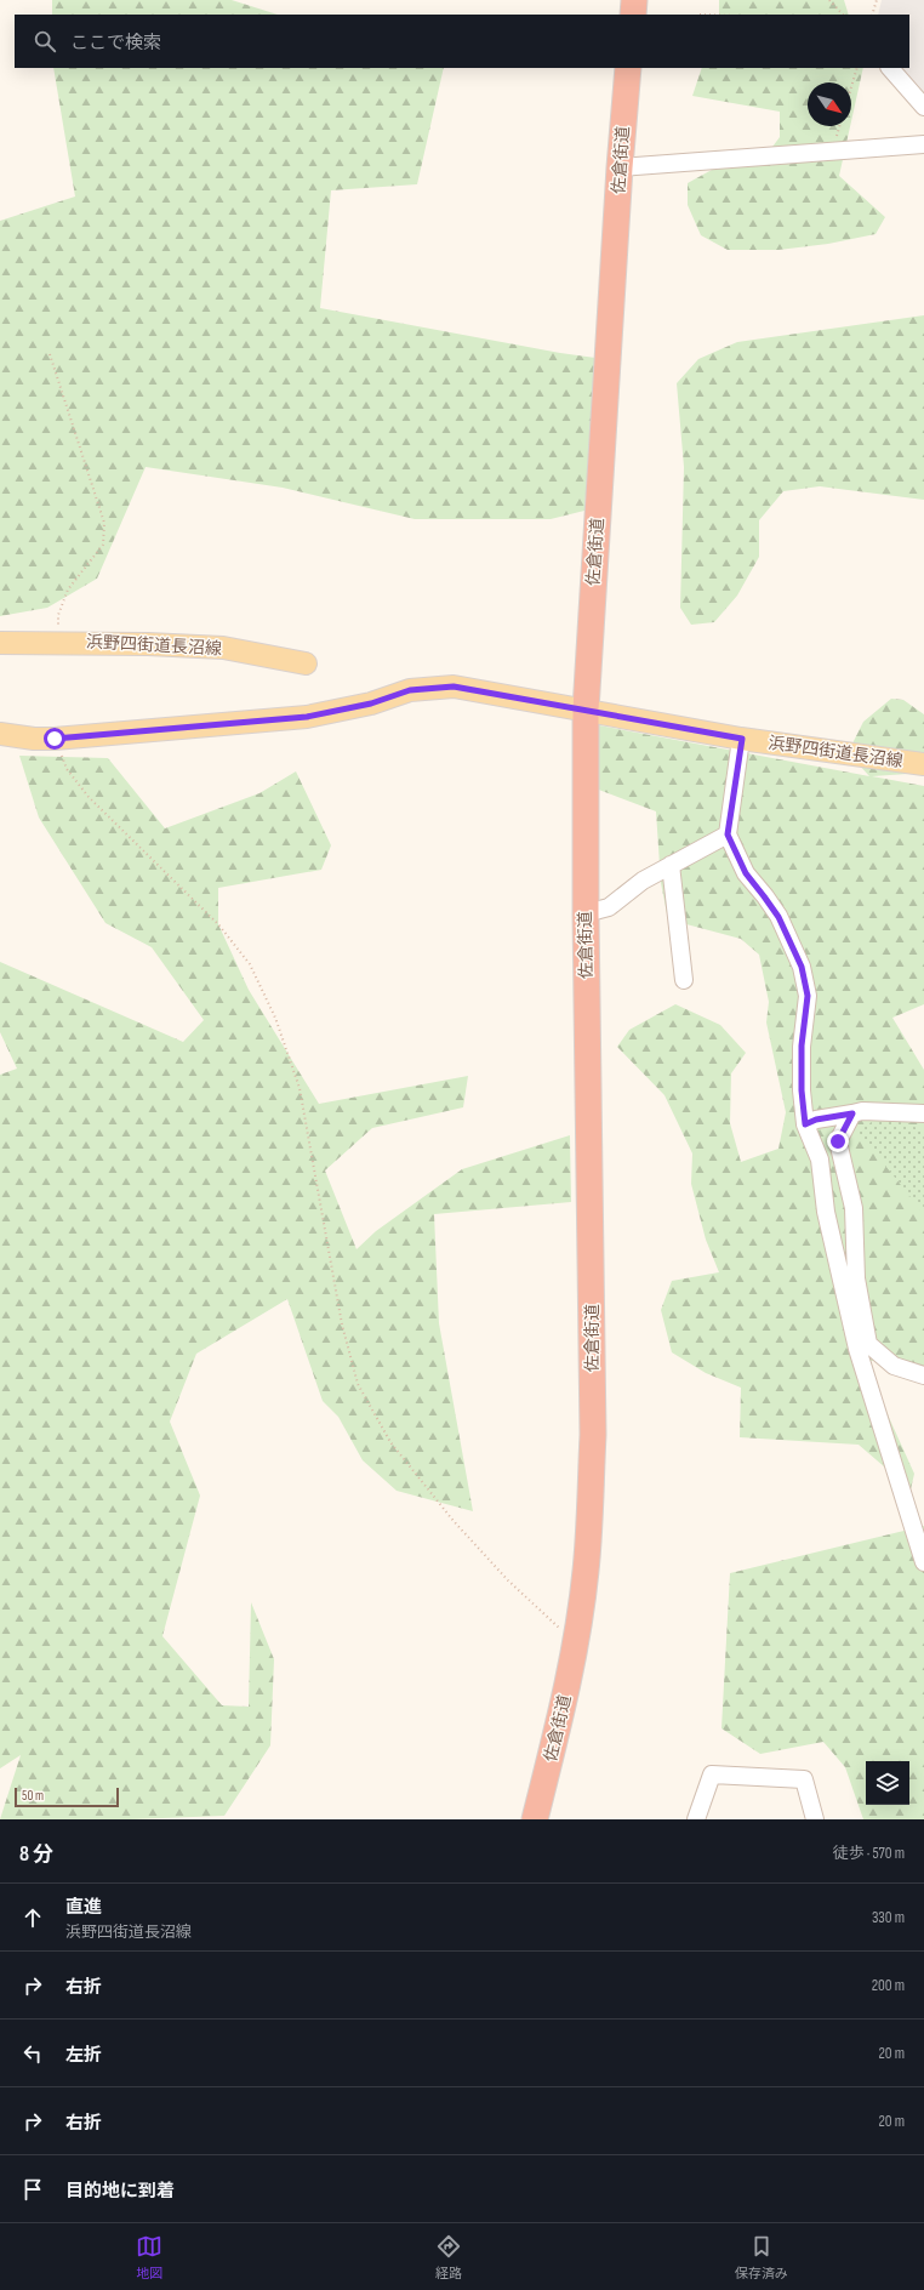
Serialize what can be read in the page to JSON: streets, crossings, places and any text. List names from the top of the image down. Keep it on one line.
{"streets":{"highway":["佐倉街道"],"main road":["浜野四街道長沼線"]},"crossings":[["佐倉街道","浜野四街道長沼線"]],"scale_bar":"50 m","north":"bottom right","page":{"search":"ここで検索","scale":"50 m","heading":["8 分","徒歩 · 570 m"],"list":[["直進","浜野四街道長沼線","330 m"],["右折","200 m"],["左折","20 m"],["右折","20 m"],"目的地に到着"],"nav":["地図","経路","保存済み"]}}
